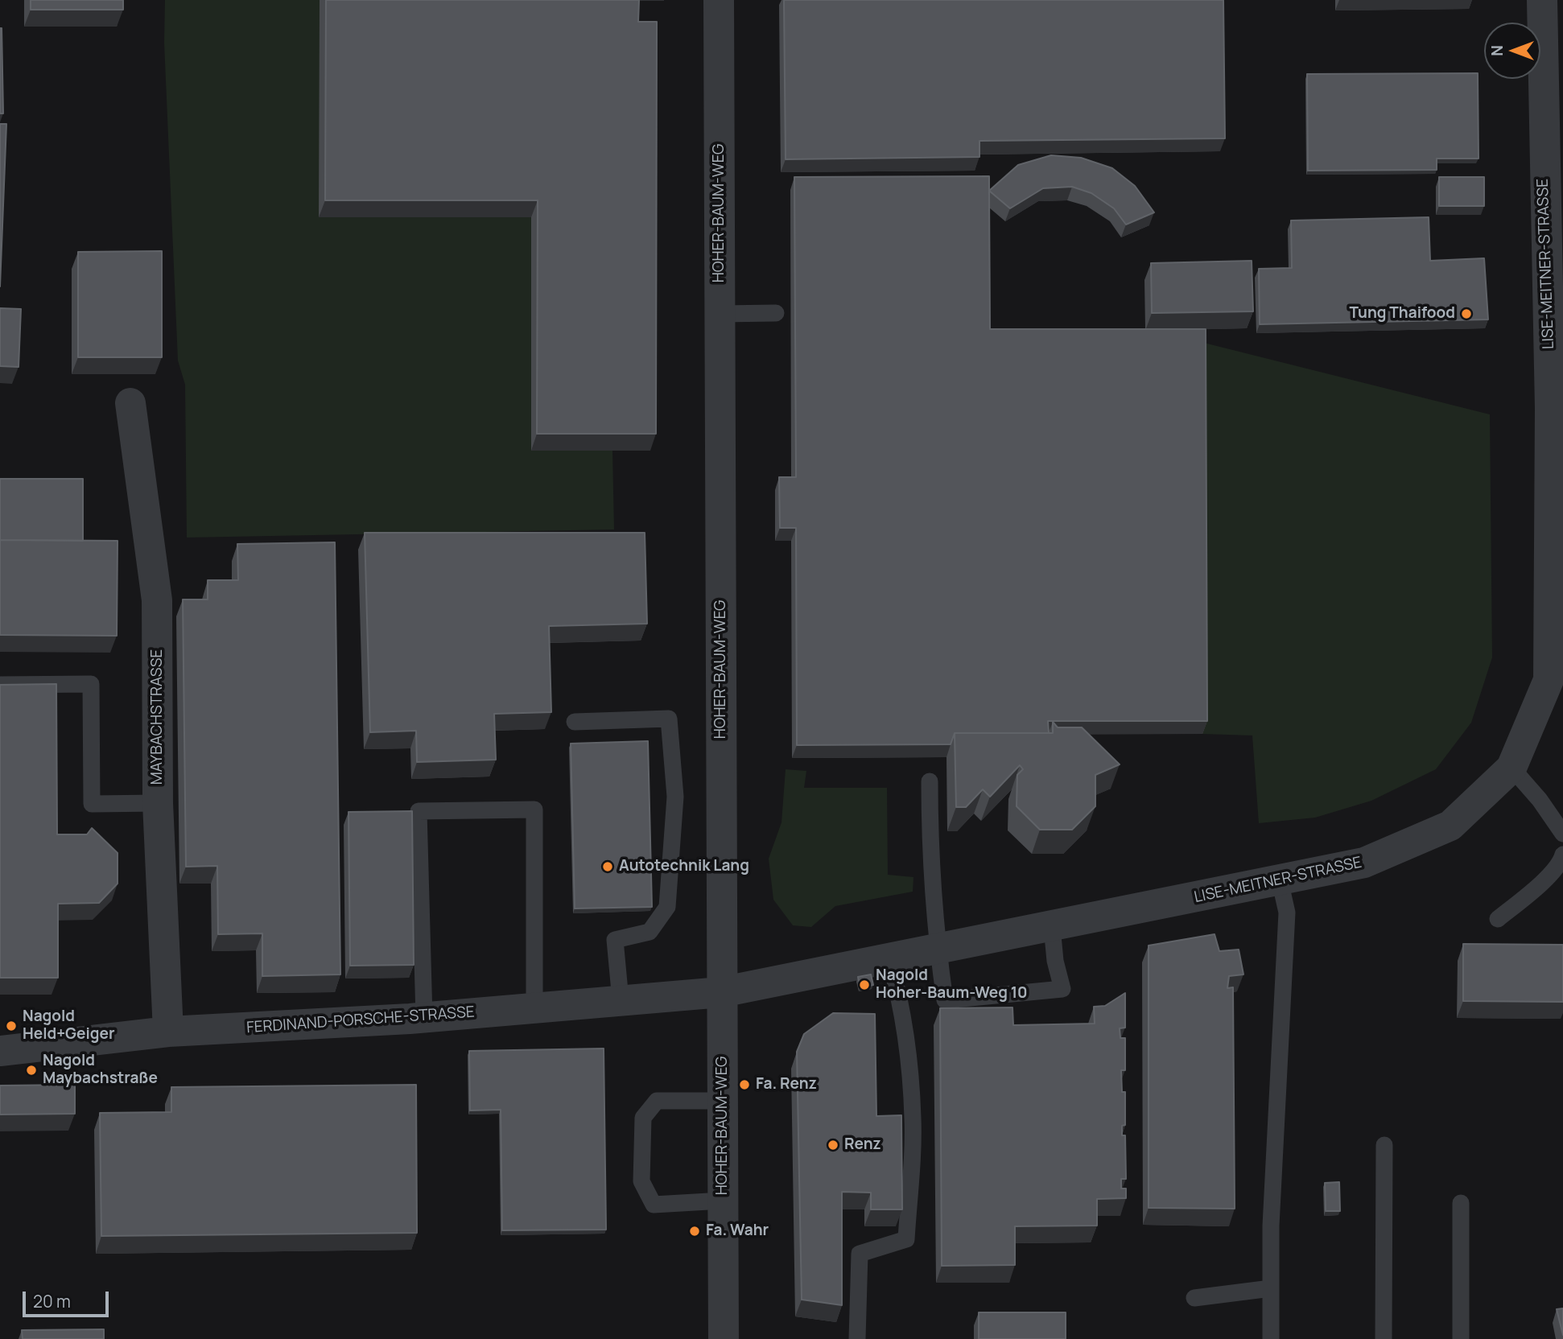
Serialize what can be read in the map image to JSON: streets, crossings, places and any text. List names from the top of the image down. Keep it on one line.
{"streets":{"street":["HOHER-BAUM-WEG","LISE-MEITNER-STRASSE","MAYBACHSTRASSE","FERDINAND-PORSCHE-STRASSE"]},"crossings":[["HOHER-BAUM-WEG","LISE-MEITNER-STRASSE"],["HOHER-BAUM-WEG","FERDINAND-PORSCHE-STRASSE"],["LISE-MEITNER-STRASSE","FERDINAND-PORSCHE-STRASSE"],["MAYBACHSTRASSE","FERDINAND-PORSCHE-STRASSE"]],"places":["Tung Thaifood","Autotechnik Lang","Nagold Hoher-Baum-Weg 10","Nagold Held+Geiger","Nagold Maybachstraße","Fa. Renz","Renz","Fa. Wahr"],"scale_bar":"20 m","north":"left"}
